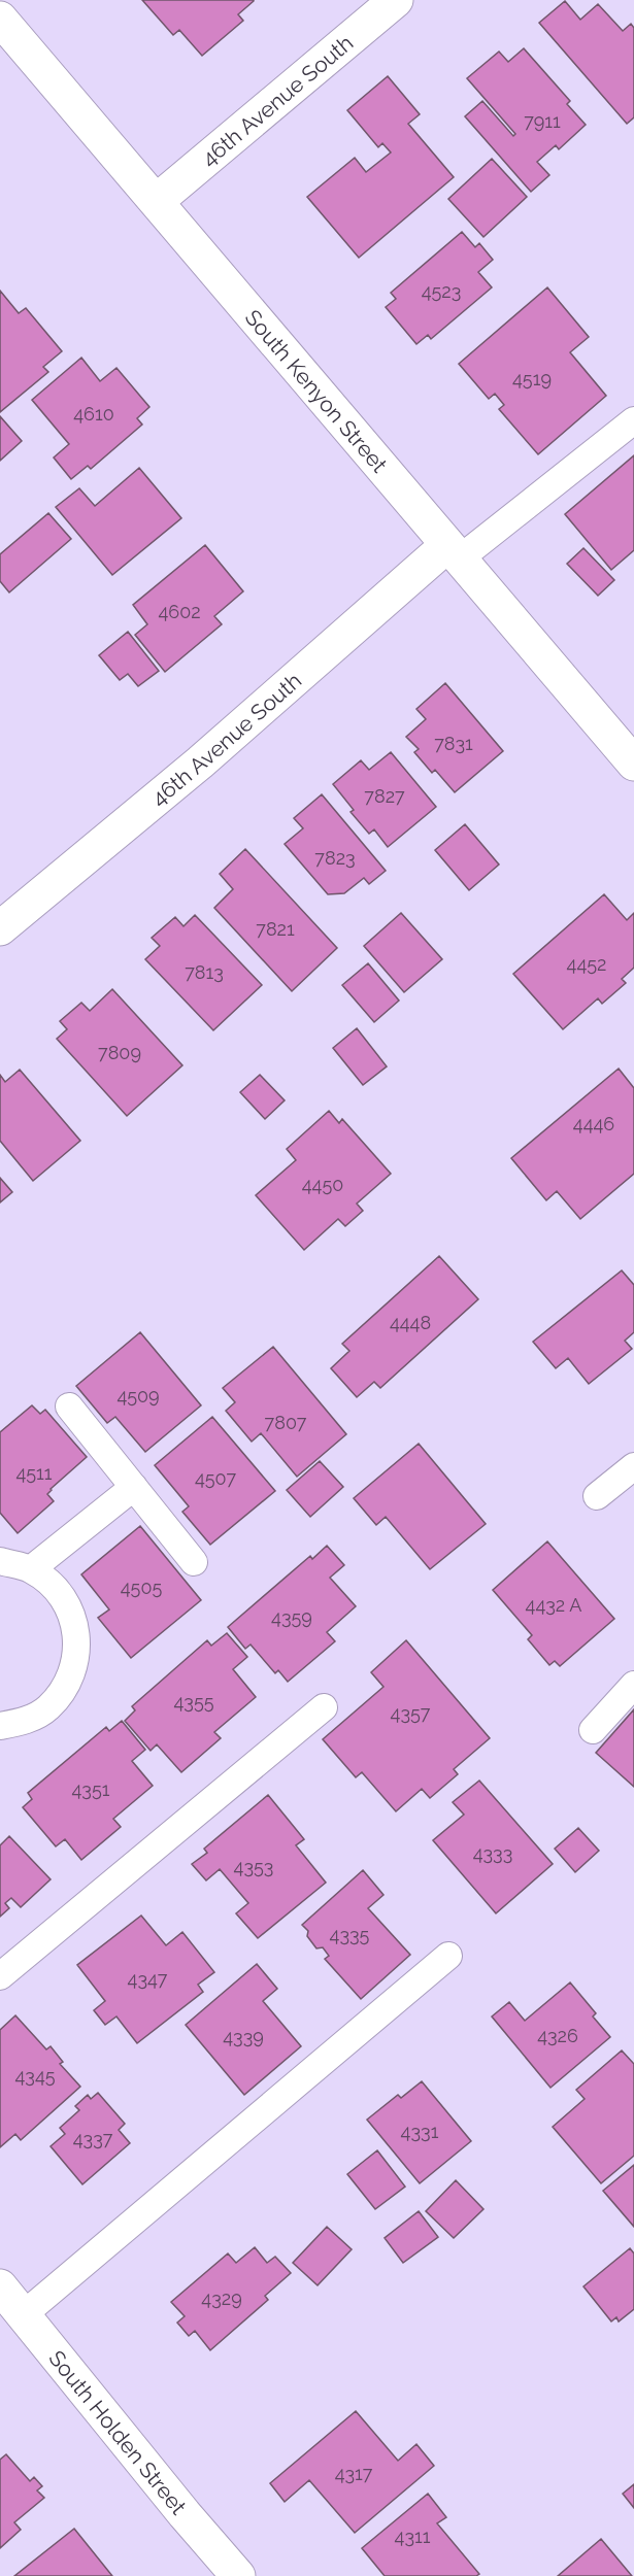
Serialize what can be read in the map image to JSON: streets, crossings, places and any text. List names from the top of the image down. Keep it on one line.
{"streets":{"street":["46th Avenue South","South Kenyon Street","South Holden Street"]},"crossings":[["46th Avenue South","South Kenyon Street"]],"house_numbers":["7911","4523","4519","4610","4602","7831","7827","7823","7821","4452","7813","7809","4446","4450","4448","4509","7807","4511","4507","4505","4432 A","4359","4355","4357","4351","4333","4353","4335","4347","4326","4339","4345","4331","4337","4329","4317","4311"]}
